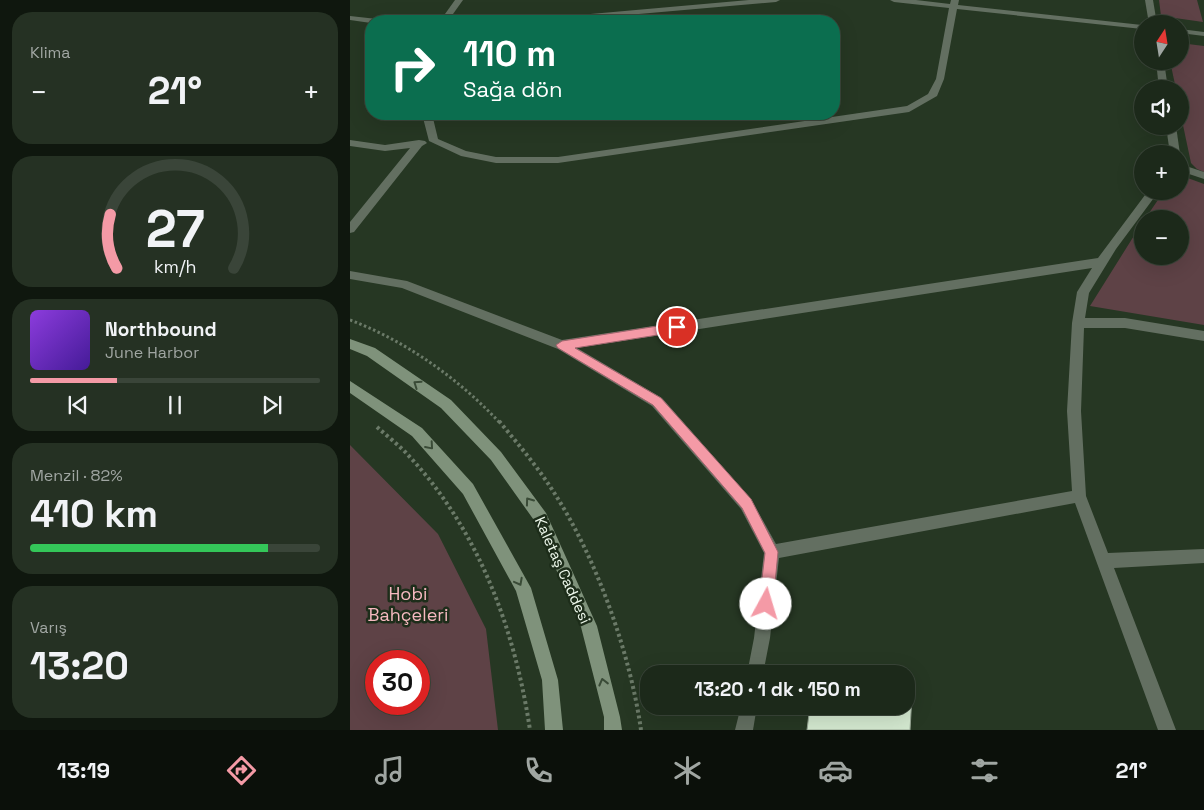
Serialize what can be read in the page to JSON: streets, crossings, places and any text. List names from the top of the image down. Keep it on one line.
{"streets":{"main road":["Kaletaş Caddesi"]},"parks":["Hobi Bahçeleri"],"north":"top","page":{"tile":["Klima",["Menzil · 82%","410 km"],["Varış","13:20"]],"map_buttons":["+","−"],"turn":["110 m","Sağa dön"],"heat":["−","21°","+"],"song":["Northbound","June Harbor"],"limit":"30","trip":"13:20 · 1 dk · 150 m","tabs":["13:19","21°"],"gauge":["27","km/h"]}}
